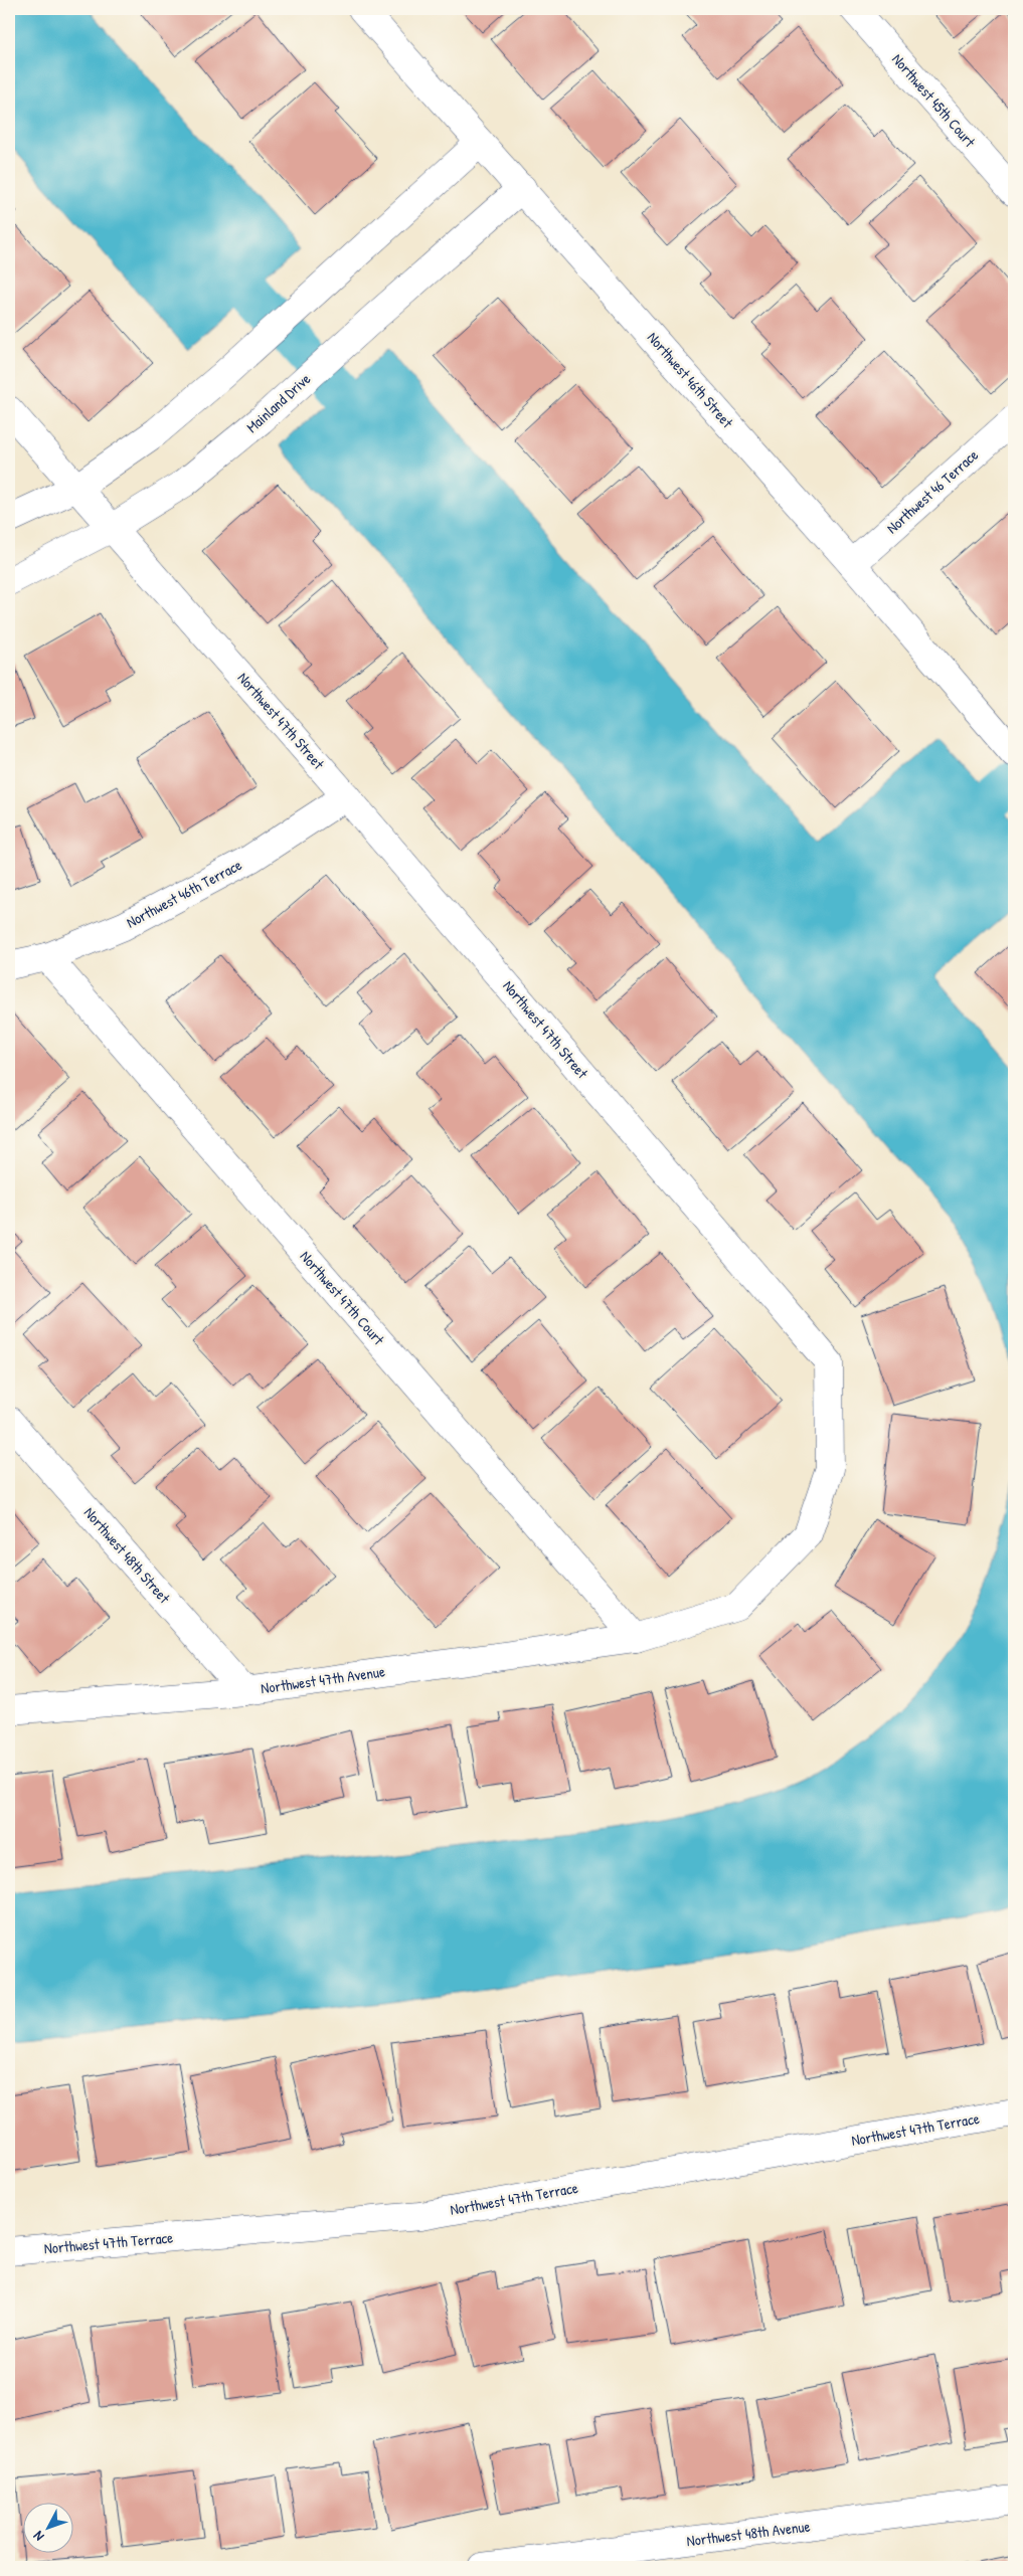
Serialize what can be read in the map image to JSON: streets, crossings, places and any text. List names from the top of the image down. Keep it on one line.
{"streets":{"street":["Northwest 45th Court","Northwest 46th Street","Mainland Drive","Northwest 46 Terrace","Northwest 47th Street","Northwest 46th Terrace","Northwest 47th Court","Northwest 48th Street","Northwest 47th Avenue","Northwest 47th Terrace","Northwest 48th Avenue"]},"crossings":[["Northwest 46th Street","Mainland Drive"],["Northwest 46th Street","Northwest 46 Terrace"],["Mainland Drive","Northwest 47th Street"],["Northwest 47th Street","Northwest 46th Terrace"],["Northwest 47th Street","Northwest 47th Court"],["Northwest 47th Street","Northwest 47th Avenue"],["Northwest 46th Terrace","Northwest 47th Court"],["Northwest 47th Court","Northwest 47th Avenue"],["Northwest 48th Street","Northwest 47th Avenue"]],"north":"bottom left"}
